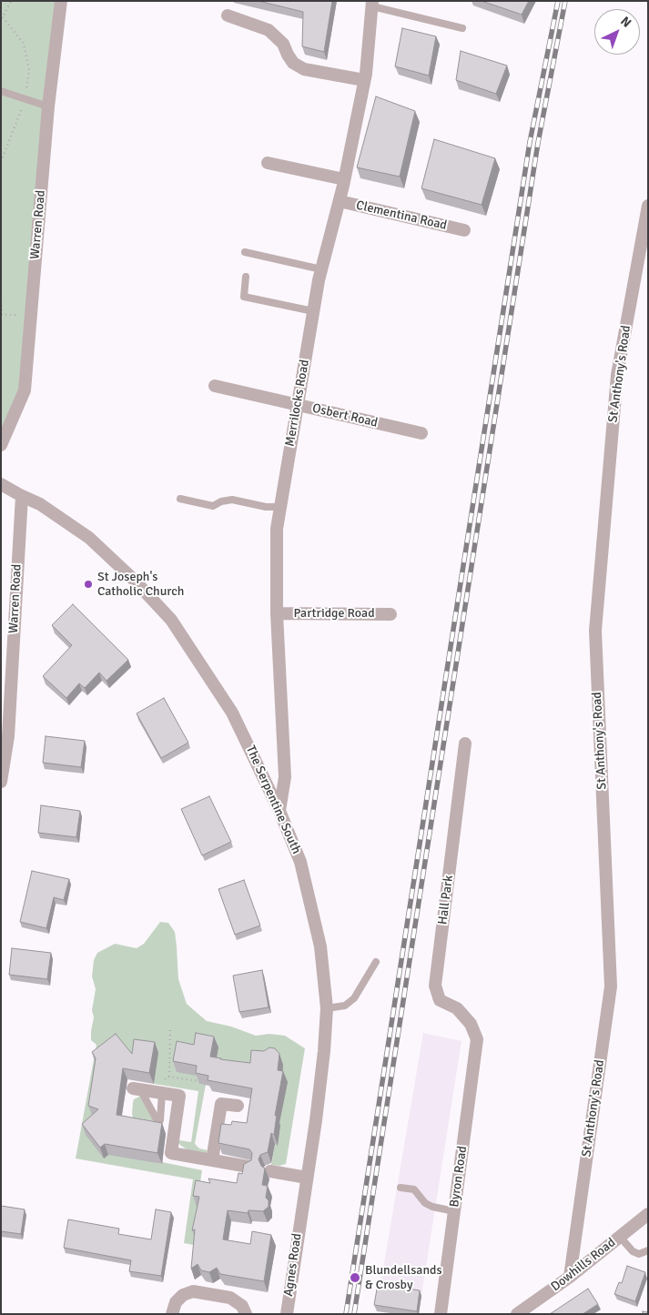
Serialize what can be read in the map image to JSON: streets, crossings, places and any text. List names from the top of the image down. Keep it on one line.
{"streets":{"street":["Clementina Road","Warren Road","St Anthony's Road","Merrilocks Road","Osbert Road","Partridge Road","The Serpentine South","Hall Park","Byron Road","Agnes Road","Dowhills Road"]},"crossings":[["Clementina Road","Merrilocks Road"],["Warren Road","The Serpentine South"],["St Anthony's Road","Dowhills Road"],["Merrilocks Road","Osbert Road"],["Merrilocks Road","Partridge Road"],["Merrilocks Road","The Serpentine South"],["The Serpentine South","Agnes Road"],["Hall Park","Byron Road"]],"places":["St Joseph's Catholic Church","Blundellsands & Crosby"],"north":"top right"}
